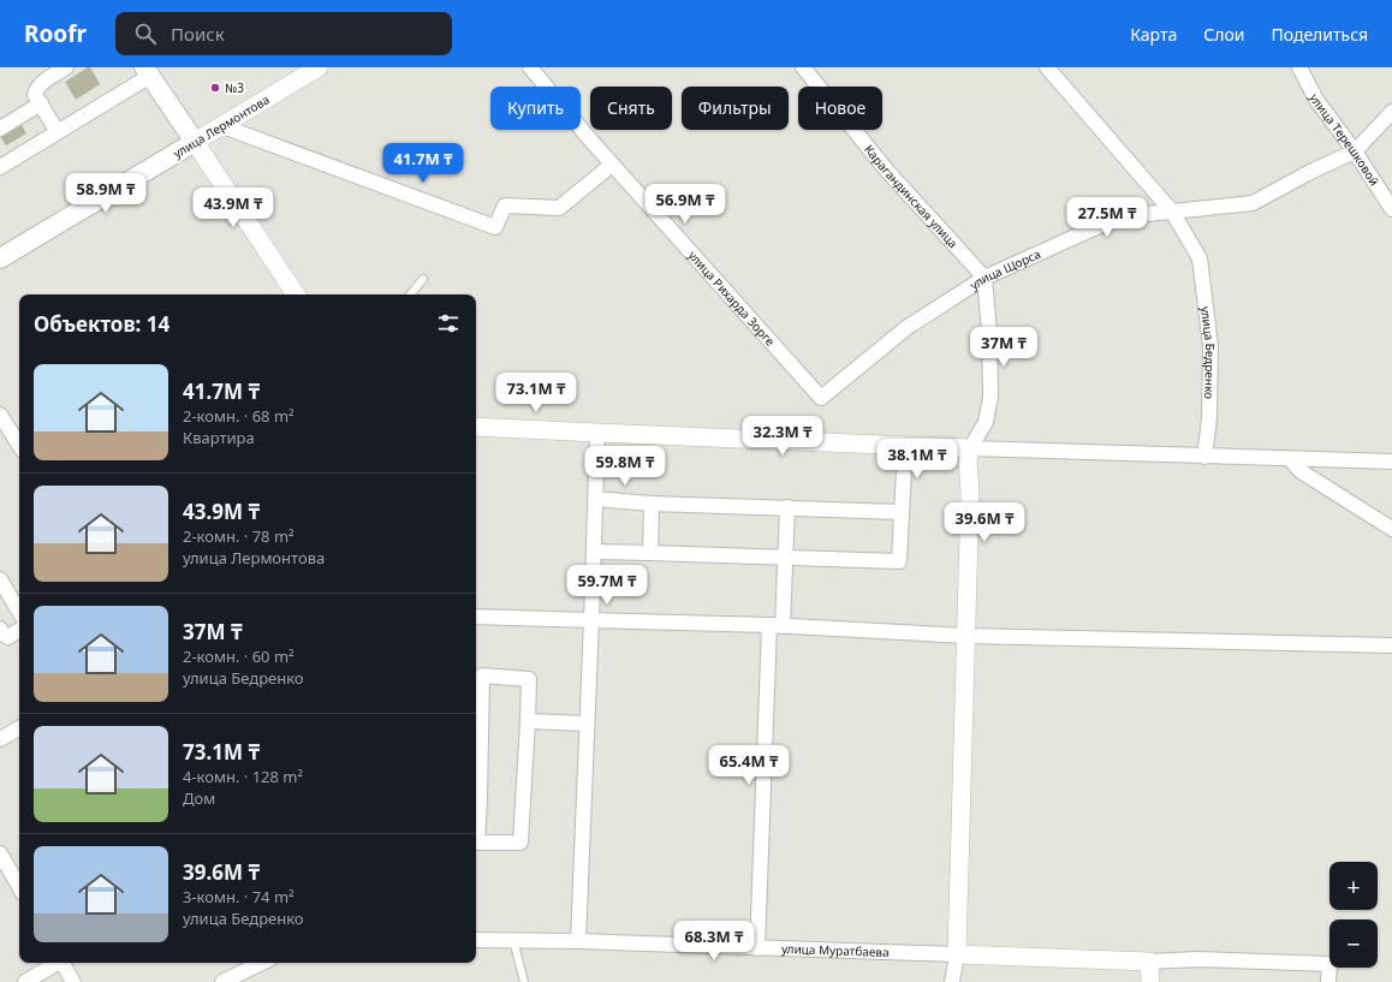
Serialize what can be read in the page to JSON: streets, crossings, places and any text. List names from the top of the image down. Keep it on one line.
{"streets":{"main road":["улица Лермонтова"],"street":["улица Терешковой","Карагандинская улица","улица Щорса","улица Рихарда Зорге","улица Бедренко","улица Муратбаева"]},"crossings":[["улица Терешковой","улица Щорса"],["Карагандинская улица","улица Щорса"],["улица Щорса","улица Рихарда Зорге"],["улица Щорса","улица Бедренко"]],"places":["№3"],"page":{"header":"Roofr","search":"Поиск","nav":["Карта","Слои","Поделиться"],"chip":["Купить","Снять","Фильтры","Новое"],"price":["41.7M ₸","58.9M ₸","56.9M ₸","43.9M ₸","27.5M ₸","37M ₸","73.1M ₸","32.3M ₸","38.1M ₸","59.8M ₸","39.6M ₸","59.7M ₸","65.4M ₸","68.3M ₸"],"heading":"Объектов: 14","list":[{"name":"41.7M ₸","note":"2-комн. · 68 m² · Квартира"},{"name":"43.9M ₸","note":"2-комн. · 78 m² · улица Лермонтова"},{"name":"37M ₸","note":"2-комн. · 60 m² · улица Бедренко"},{"name":"73.1M ₸","note":"4-комн. · 128 m² · Дом"},{"name":"39.6M ₸","note":"3-комн. · 74 m² · улица Бедренко"}],"map_buttons":["+","−"]}}
